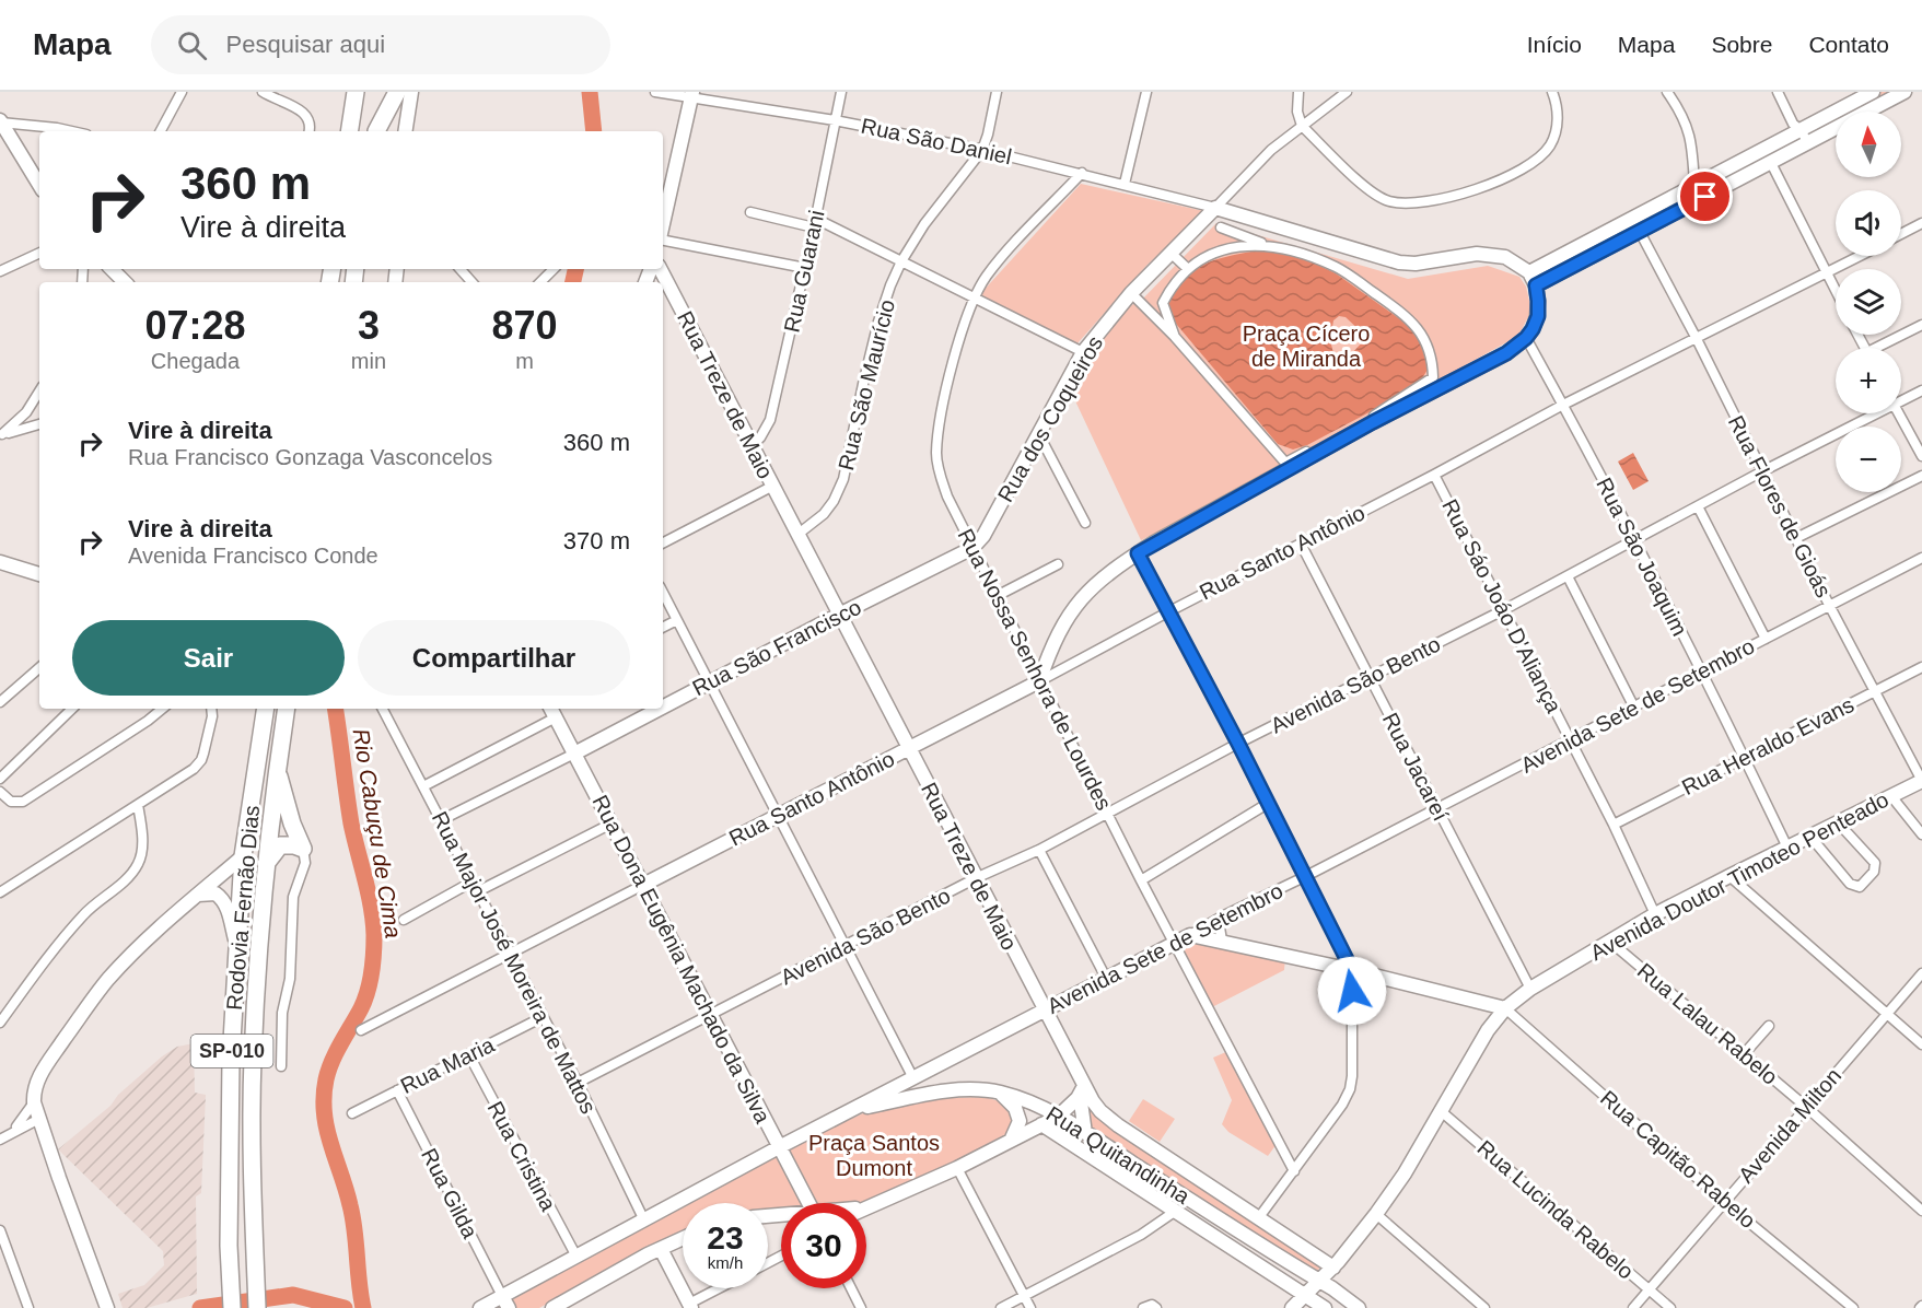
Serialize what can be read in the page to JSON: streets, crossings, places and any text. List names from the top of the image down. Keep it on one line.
{"streets":{"highway":["Rodovia Fernão Dias","SP-010"],"street":["Rua São Daniel","Rua Guarani","Rua São Maurício","Rua Treze de Maio","Rua dos Coqueiros","Rua Flores de Gioás","Rua Santo Antônio","Rua São Joaquim","Rua Sáo Joáo D'Aliança","Rua São Francisco","Rua Nossa Senhora de Lourdes","Avenida São Bento","Avenida Sete de Setembro","Rua Heraldo Evans","Rua Jacareí","Avenida Doutor Timoteo Penteado","Rua Dona Eugênia Machado da Silva","Rua Major José Moreira de Mattos","Rua Lalau Rabelo","Rua Maria","Avenida Milton","Rua Quitandinha","Rua Cristina","Rua Capitão Rabelo","Rua Gilda","Rua Lucinda Rabelo"]},"crossings":[["Rua São Daniel","Rua Guarani"],["Rua São Daniel","Rua São Maurício"],["Rua São Daniel","Rua dos Coqueiros"],["Rua São Daniel","Rua Nossa Senhora de Lourdes"],["Rua Guarani","Rua Treze de Maio"],["Rua São Maurício","Rua Treze de Maio"],["Rua Treze de Maio","Rua Santo Antônio"],["Rua Treze de Maio","Rua São Francisco"],["Rua Treze de Maio","Avenida São Bento"],["Rua Treze de Maio","Avenida Sete de Setembro"],["Rua Treze de Maio","Avenida Doutor Timoteo Penteado"],["Rua dos Coqueiros","Rua São Francisco"],["Rua dos Coqueiros","Rua Nossa Senhora de Lourdes"],["Rua Flores de Gioás","Rua Santo Antônio"],["Rua Flores de Gioás","Avenida São Bento"],["Rua Flores de Gioás","Avenida Sete de Setembro"],["Rua Flores de Gioás","Rua Heraldo Evans"],["Rua Flores de Gioás","Avenida Doutor Timoteo Penteado"],["Rua Santo Antônio","Rua São Joaquim"],["Rua Santo Antônio","Rua Sáo Joáo D'Aliança"],["Rua Santo Antônio","Rua Nossa Senhora de Lourdes"],["Rua Santo Antônio","Rua Jacareí"],["Rua Santo Antônio","Rua Dona Eugênia Machado da Silva"],["Rua Santo Antônio","Rua Major José Moreira de Mattos"],["Rua São Joaquim","Avenida São Bento"],["Rua São Joaquim","Avenida Sete de Setembro"],["Rua São Joaquim","Rua Heraldo Evans"],["Rua São Joaquim","Avenida Doutor Timoteo Penteado"],["Rua Sáo Joáo D'Aliança","Avenida São Bento"],["Rua Sáo Joáo D'Aliança","Avenida Sete de Setembro"],["Rua Sáo Joáo D'Aliança","Rua Heraldo Evans"],["Rua Sáo Joáo D'Aliança","Avenida Doutor Timoteo Penteado"],["Rua São Francisco","Rua Nossa Senhora de Lourdes"],["Rua São Francisco","Rua Dona Eugênia Machado da Silva"],["Rua São Francisco","Rua Major José Moreira de Mattos"],["Rua Nossa Senhora de Lourdes","Avenida São Bento"],["Rua Nossa Senhora de Lourdes","Avenida Sete de Setembro"],["Avenida São Bento","Rua Jacareí"],["Avenida São Bento","Rua Dona Eugênia Machado da Silva"],["Avenida São Bento","Rua Major José Moreira de Mattos"],["Avenida Sete de Setembro","Rua Jacareí"],["Avenida Sete de Setembro","Rua Dona Eugênia Machado da Silva"],["Avenida Sete de Setembro","Rua Major José Moreira de Mattos"],["Avenida Sete de Setembro","Rua Quitandinha"],["Avenida Sete de Setembro","Rua Cristina"],["Avenida Sete de Setembro","Rua Gilda"],["Rua Jacareí","Avenida Doutor Timoteo Penteado"],["Avenida Doutor Timoteo Penteado","Rua Lalau Rabelo"],["Avenida Doutor Timoteo Penteado","Rua Quitandinha"],["Avenida Doutor Timoteo Penteado","Rua Capitão Rabelo"],["Avenida Doutor Timoteo Penteado","Rua Lucinda Rabelo"],["Rua Major José Moreira de Mattos","Rua Maria"],["Rua Lalau Rabelo","Avenida Milton"],["Rua Maria","Rua Cristina"],["Rua Maria","Rua Gilda"],["Avenida Milton","Rua Capitão Rabelo"],["Avenida Milton","Rua Lucinda Rabelo"]],"water":["Rio Cabuçu de Cima"],"parks":["Praça Cícero de Miranda","Praça Santos Dumont"],"north":"top","page":{"header":"Mapa","search":"Pesquisar aqui","nav":["Início","Mapa","Sobre","Contato"],"map_buttons":["+","−"],"turn":["360 m","Vire à direita"],"eta":["07:28","Chegada","3","min","870","m"],"list":[{"name":"Vire à direita","note":"Rua Francisco Gonzaga Vasconcelos","value":"360 m"},{"name":"Vire à direita","note":"Avenida Francisco Conde","value":"370 m"}],"buttons":["Sair","Compartilhar"],"speed":"23 km/h","limit":"30"}}
